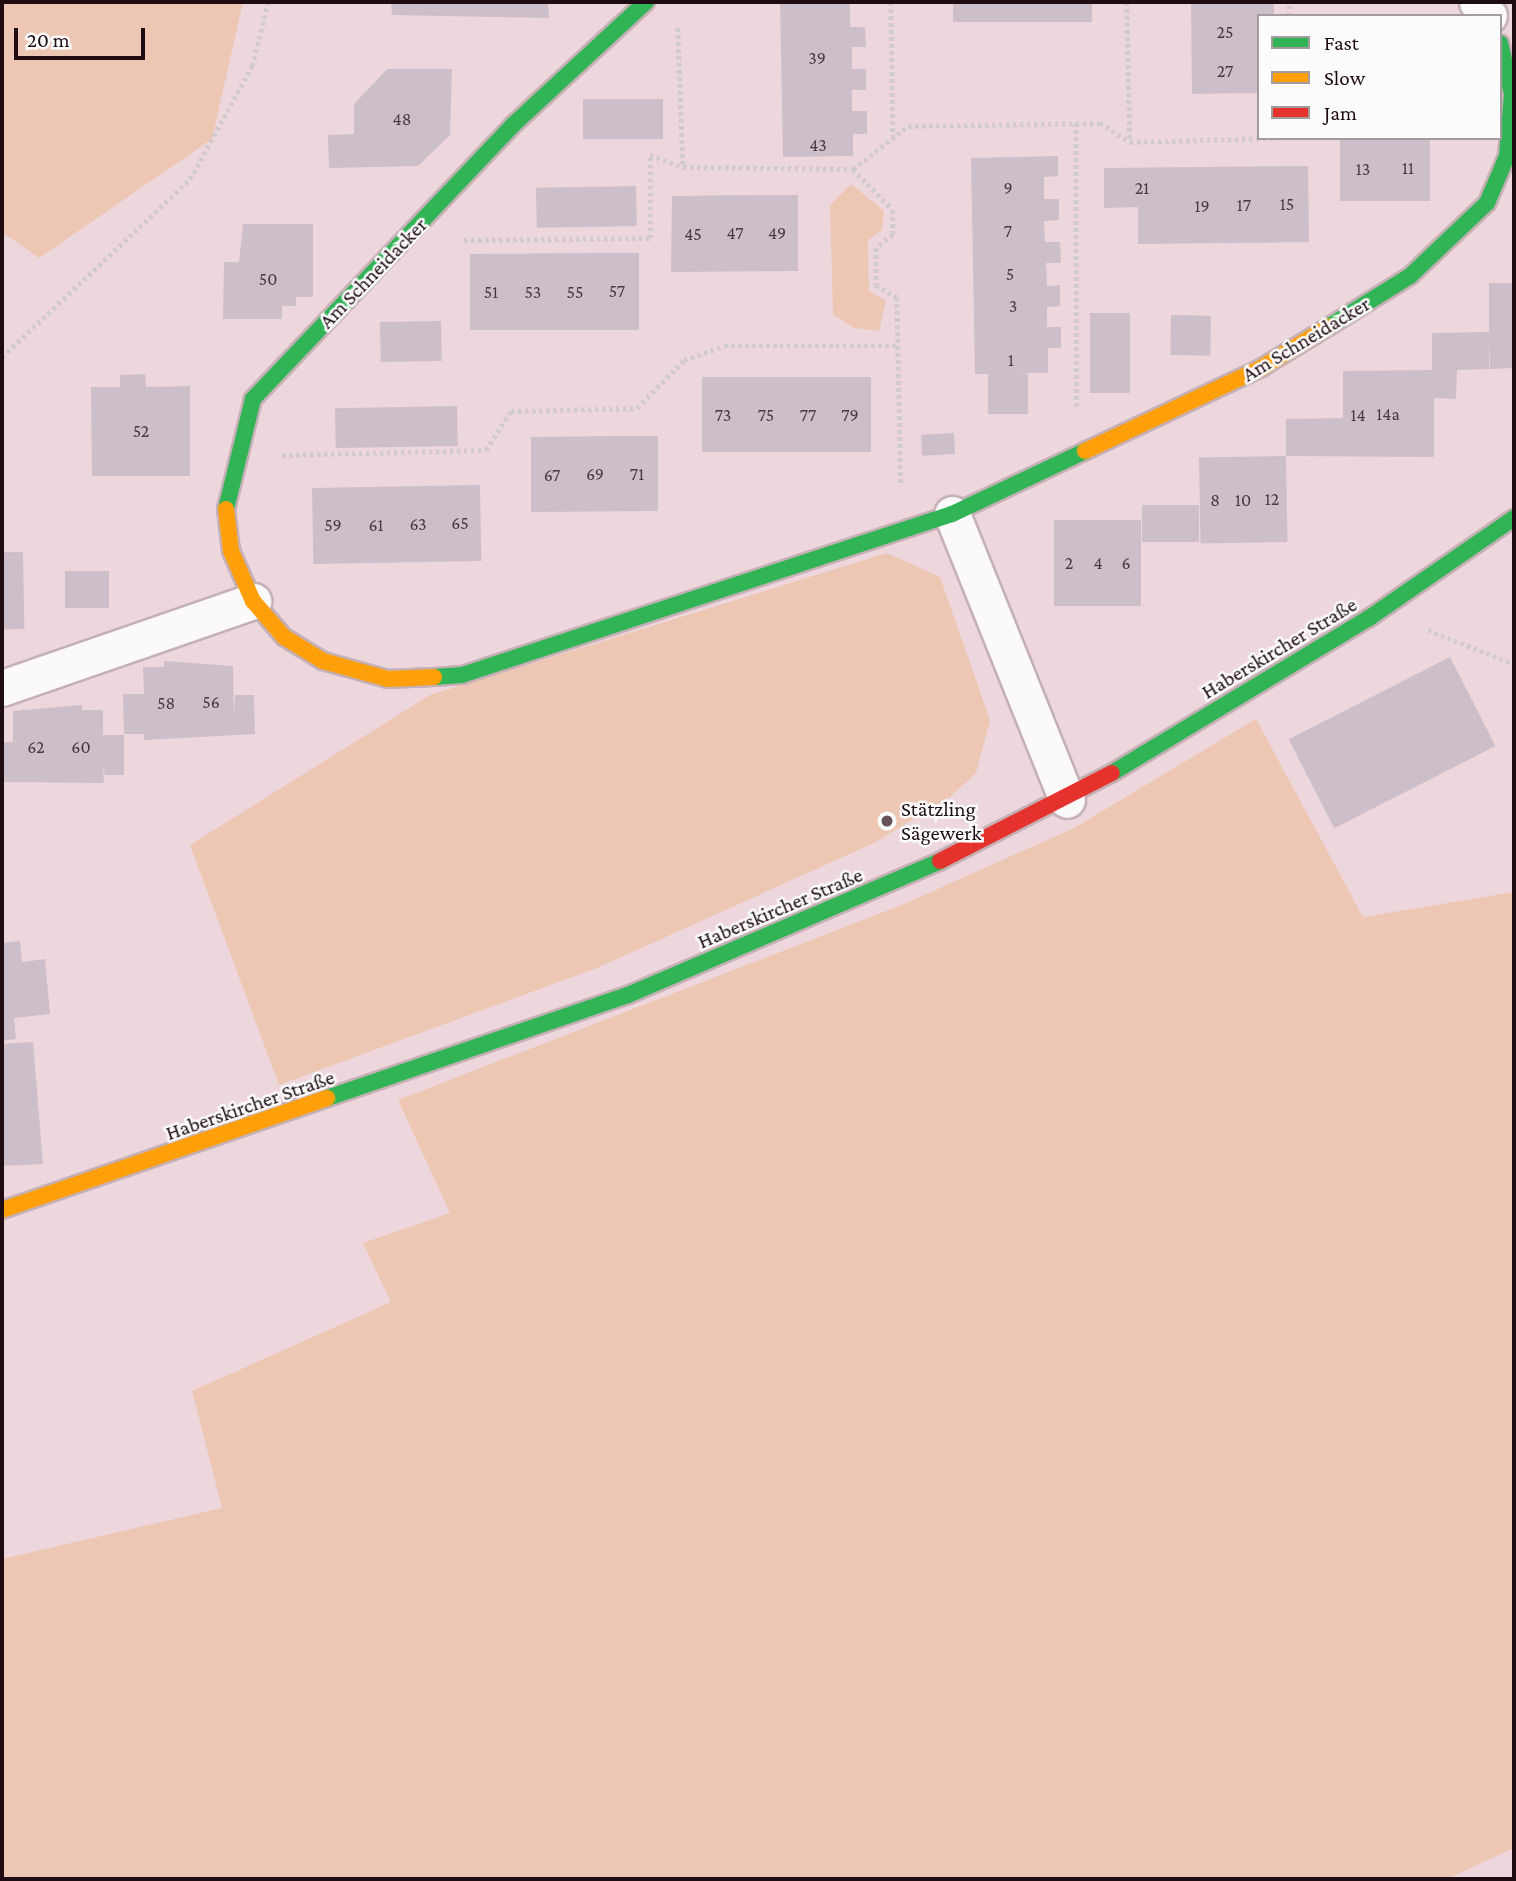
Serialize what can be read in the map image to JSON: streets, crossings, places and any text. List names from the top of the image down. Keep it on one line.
{"streets":{"street":["Am Schneidacker","Haberskircher Straße"]},"places":["Stätzling Sägewerk"],"house_numbers":["25","39","27","48","43","11","13","9","21","15","17","19","7","47","49","45","5","50","57","51","53","55","3","1","14a","73","75","77","79","14","52","69","71","67","12","8","10","65","63","59","61","2","4","6","56","58","62","60"],"legend":["Fast","Slow","Jam"],"scale_bar":"20 m"}
